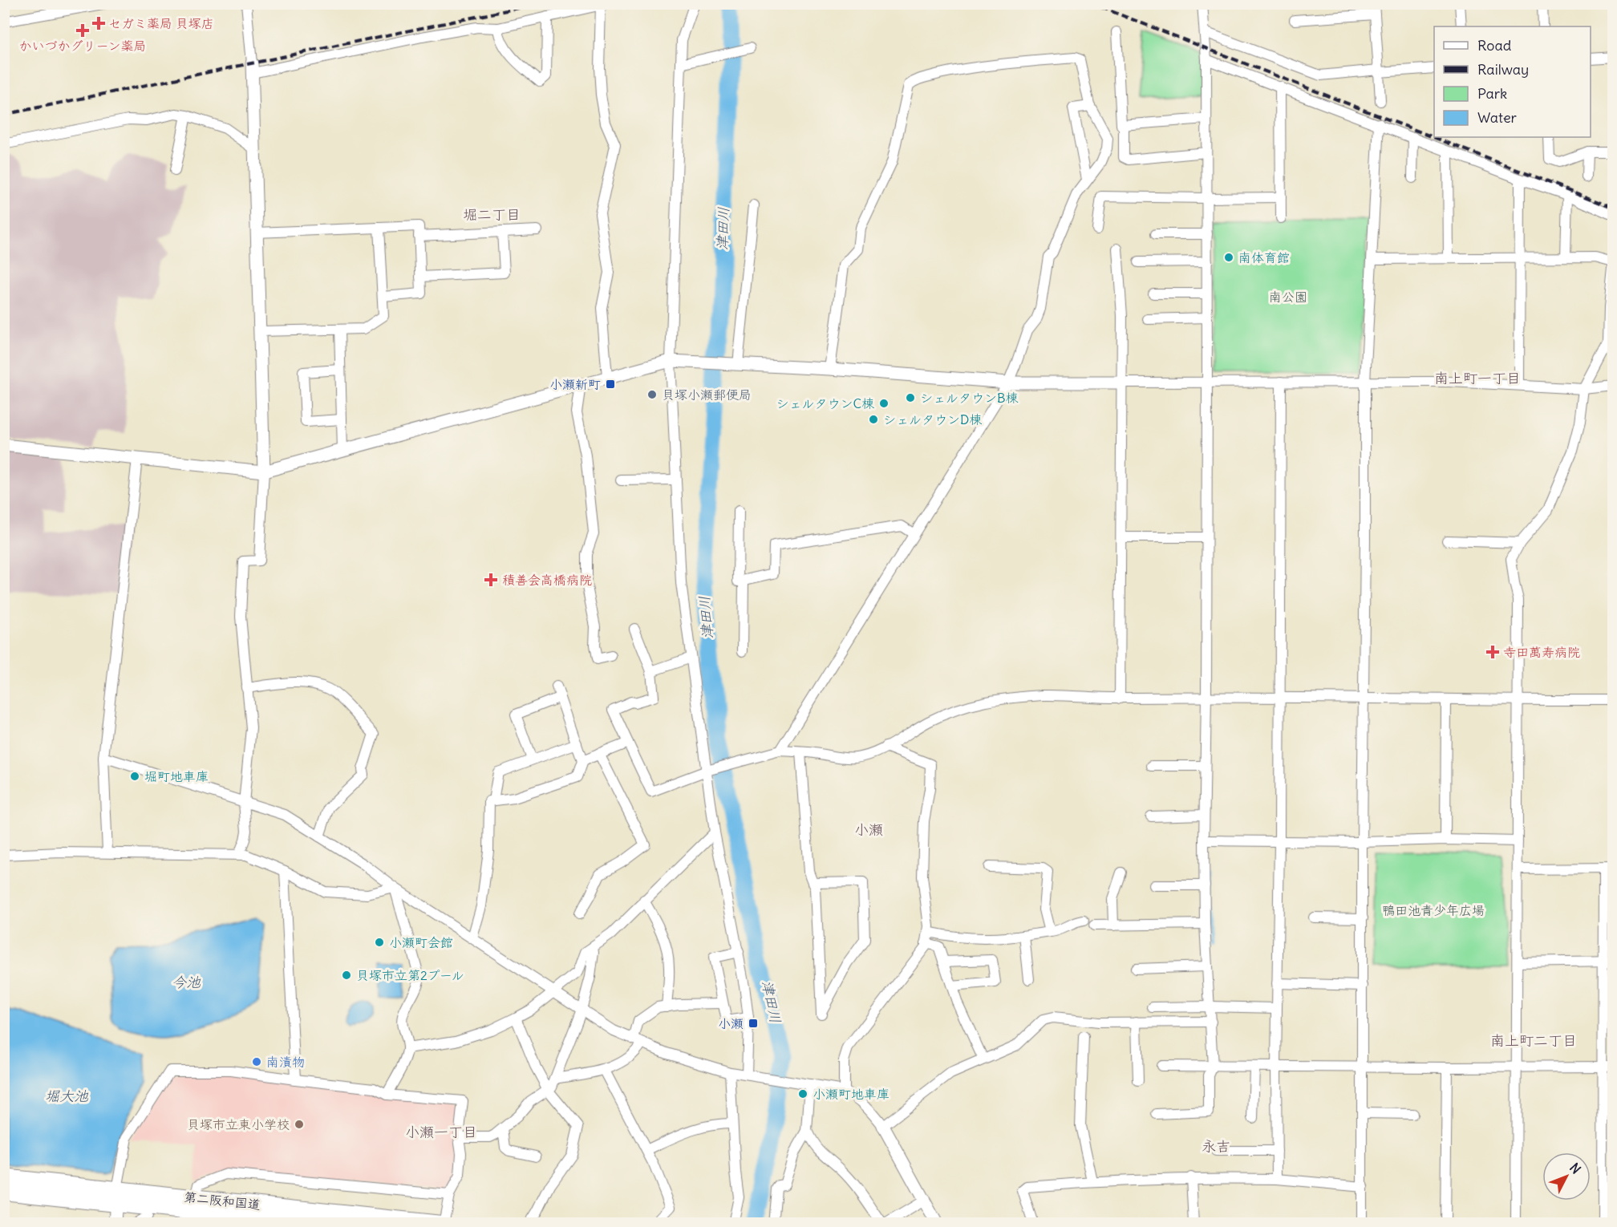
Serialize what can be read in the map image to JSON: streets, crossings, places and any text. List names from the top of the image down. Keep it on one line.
{"streets":{"highway":["第二阪和国道"]},"districts":["堀二丁目","南上町一丁目","小瀬","南上町二丁目","小瀬一丁目","永吉"],"water":["津田川","今池","堀大池"],"parks":["南公園","鴨田池青少年広場"],"places":{"health":["セガミ薬局 貝塚店","かいづかグリーン薬局","積善会高橋病院","寺田萬寿病院"],"other":["南体育館","貝塚小瀬郵便局","シェルタウンB棟","シェルタウンC棟","シェルタウンD棟","堀町地車庫","小瀬町会館","貝塚市立第2プール","南漬物","小瀬町地車庫","貝塚市立東小学校"],"transit":["小瀬新町","小瀬"]},"legend":["Road","Railway","Park","Water"],"north":"top right"}
